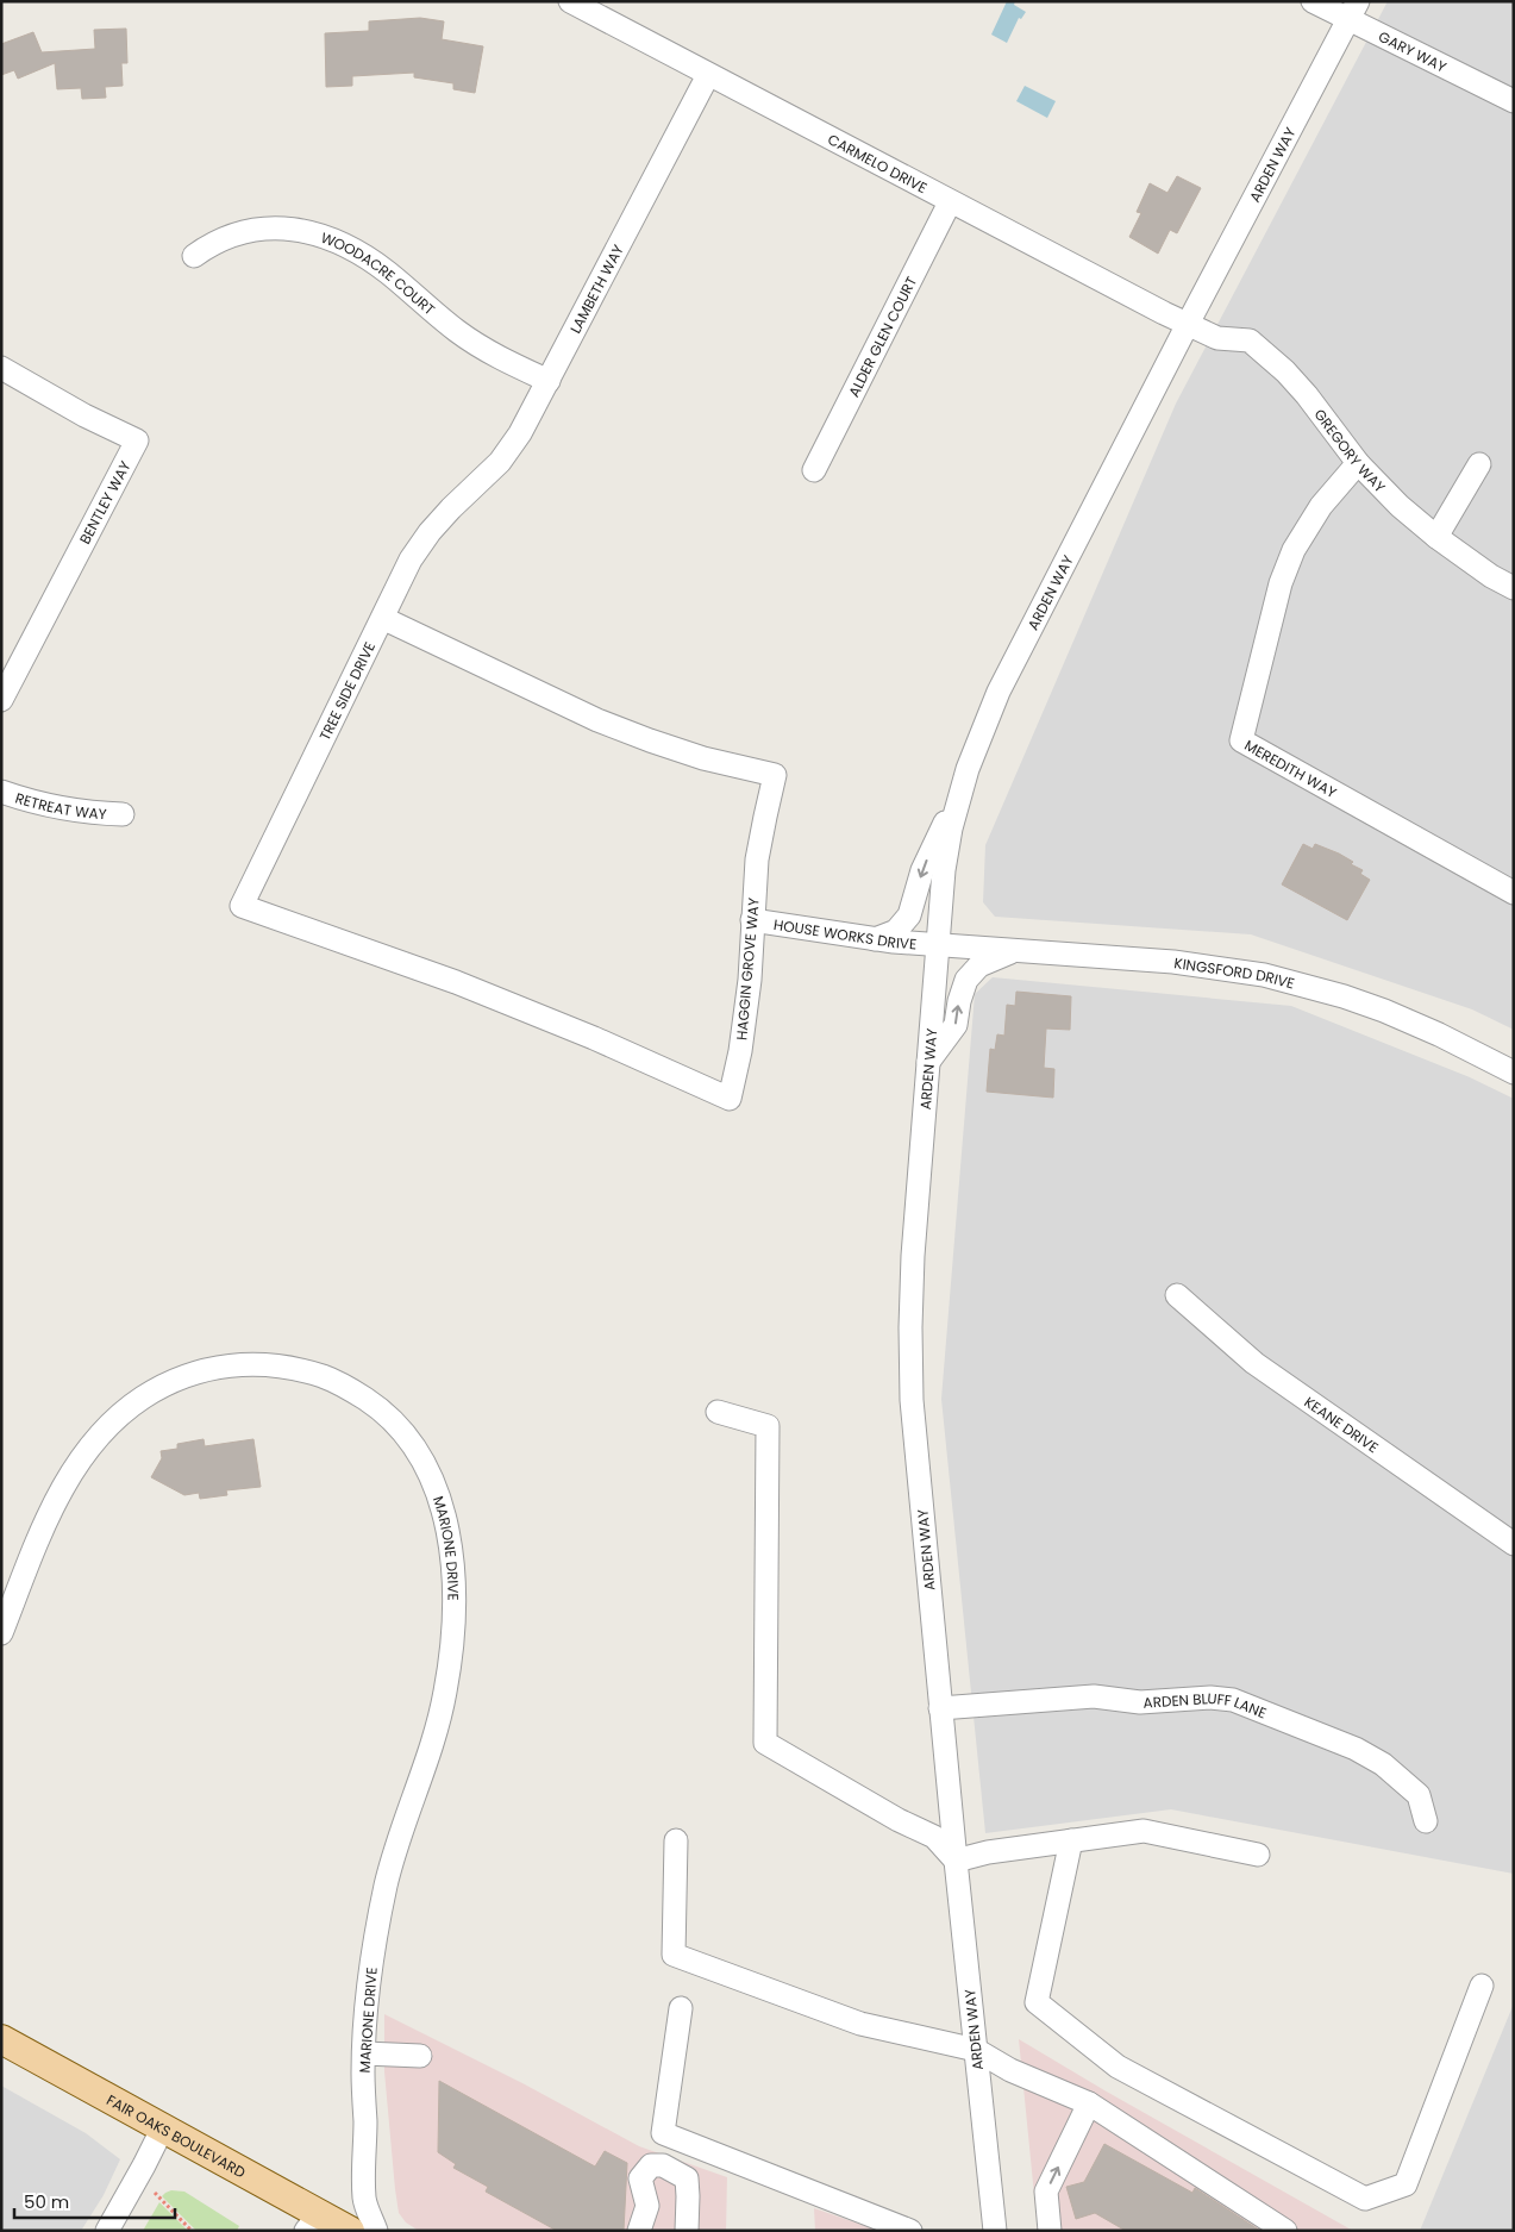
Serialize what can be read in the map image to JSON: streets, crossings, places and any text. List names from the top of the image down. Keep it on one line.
{"streets":{"main road":["FAIR OAKS BOULEVARD"],"street":["GARY WAY","CARMELO DRIVE","ARDEN WAY","WOODACRE COURT","LAMBETH WAY","ALDER GLEN COURT","GREGORY WAY","BENTLEY WAY","TREE SIDE DRIVE","MEREDITH WAY","RETREAT WAY","HOUSE WORKS DRIVE","HAGGIN GROVE WAY","KINGSFORD DRIVE","KEANE DRIVE","MARIONE DRIVE","ARDEN BLUFF LANE"]},"crossings":[["GARY WAY","ARDEN WAY"],["CARMELO DRIVE","ARDEN WAY"],["CARMELO DRIVE","LAMBETH WAY"],["CARMELO DRIVE","ALDER GLEN COURT"],["CARMELO DRIVE","GREGORY WAY"],["ARDEN WAY","GREGORY WAY"],["ARDEN WAY","HOUSE WORKS DRIVE"],["ARDEN WAY","KINGSFORD DRIVE"],["ARDEN WAY","ARDEN BLUFF LANE"],["WOODACRE COURT","LAMBETH WAY"],["LAMBETH WAY","TREE SIDE DRIVE"],["GREGORY WAY","MEREDITH WAY"],["TREE SIDE DRIVE","HAGGIN GROVE WAY"],["HOUSE WORKS DRIVE","HAGGIN GROVE WAY"],["HOUSE WORKS DRIVE","KINGSFORD DRIVE"]],"scale_bar":"50 m"}
